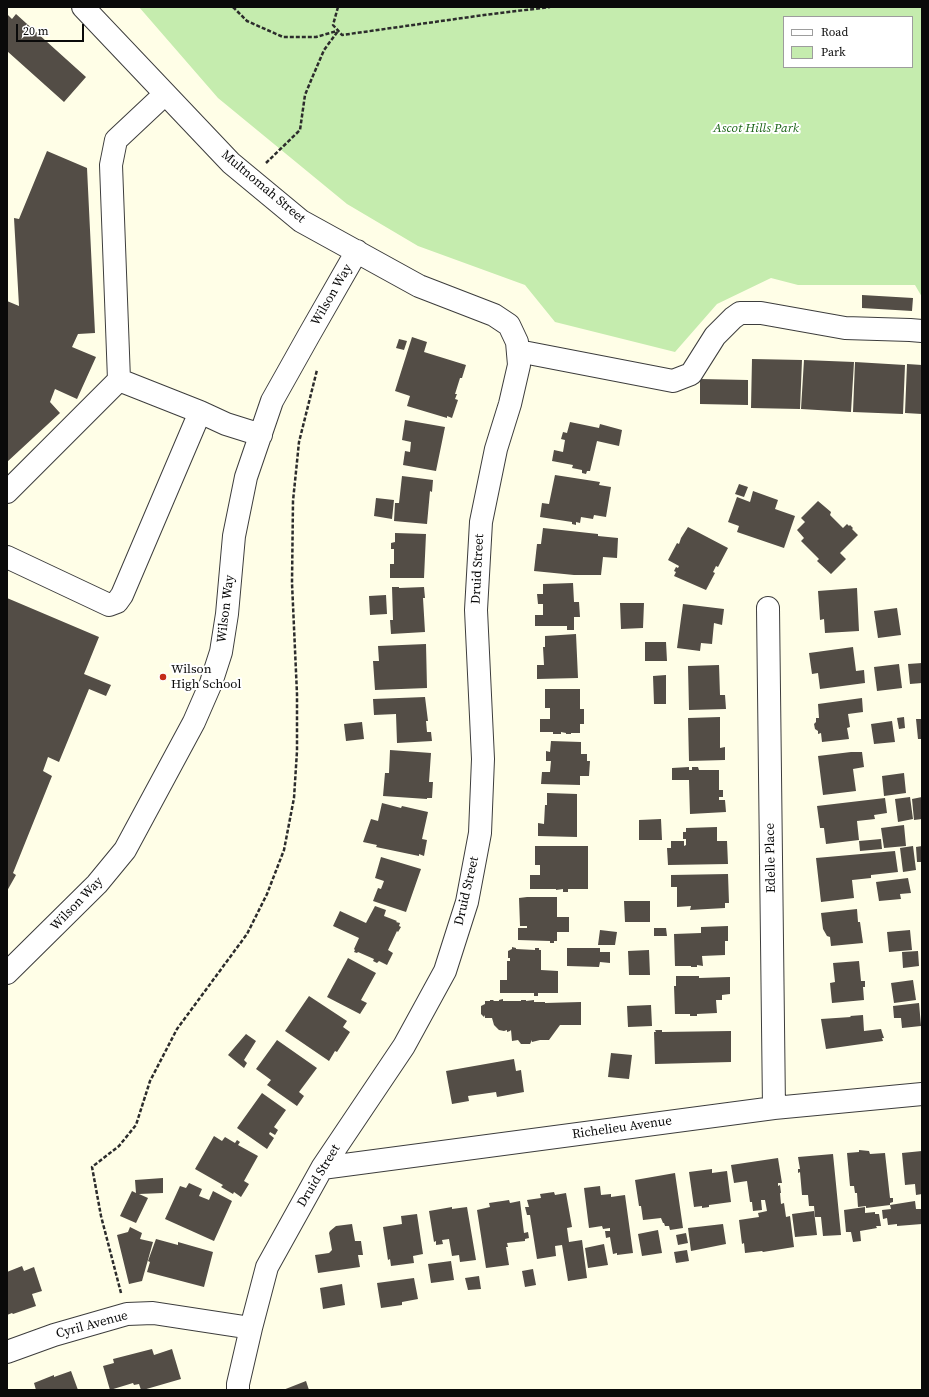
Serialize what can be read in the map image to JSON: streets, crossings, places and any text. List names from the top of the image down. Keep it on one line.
{"streets":{"street":["Multnomah Street","Wilson Way","Druid Street","Edelle Place","Richelieu Avenue","Cyril Avenue"]},"crossings":[["Multnomah Street","Wilson Way"],["Multnomah Street","Druid Street"],["Druid Street","Richelieu Avenue"],["Druid Street","Cyril Avenue"],["Edelle Place","Richelieu Avenue"]],"parks":["Ascot Hills Park"],"places":["Wilson High School"],"legend":["Road","Park"],"scale_bar":"20 m"}
